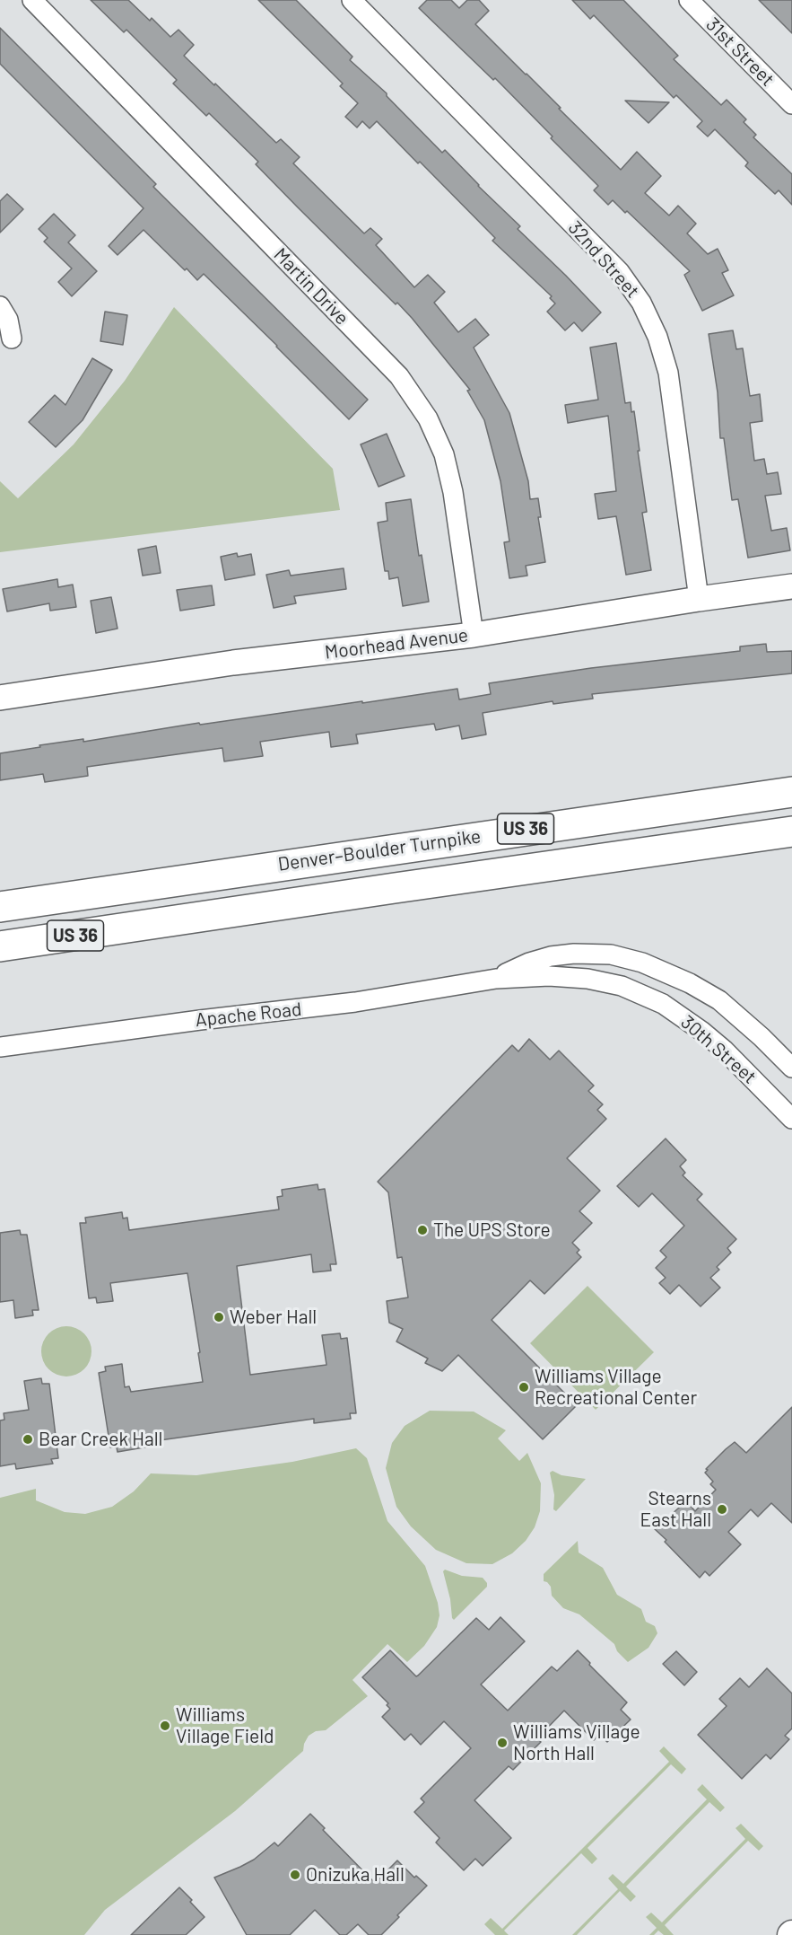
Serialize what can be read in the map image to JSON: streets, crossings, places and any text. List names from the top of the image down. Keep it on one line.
{"streets":{"highway":["US 36","Denver–Boulder Turnpike"],"street":["31st Street","32nd Street","Martin Drive","Moorhead Avenue","Apache Road","30th Street"]},"crossings":[["32nd Street","Moorhead Avenue"],["Martin Drive","Moorhead Avenue"],["Apache Road","30th Street"]],"places":["The UPS Store","Weber Hall","Williams Village Recreational Center","Bear Creek Hall","Stearns East Hall","Williams Village Field","Williams Village North Hall","Onizuka Hall"]}
